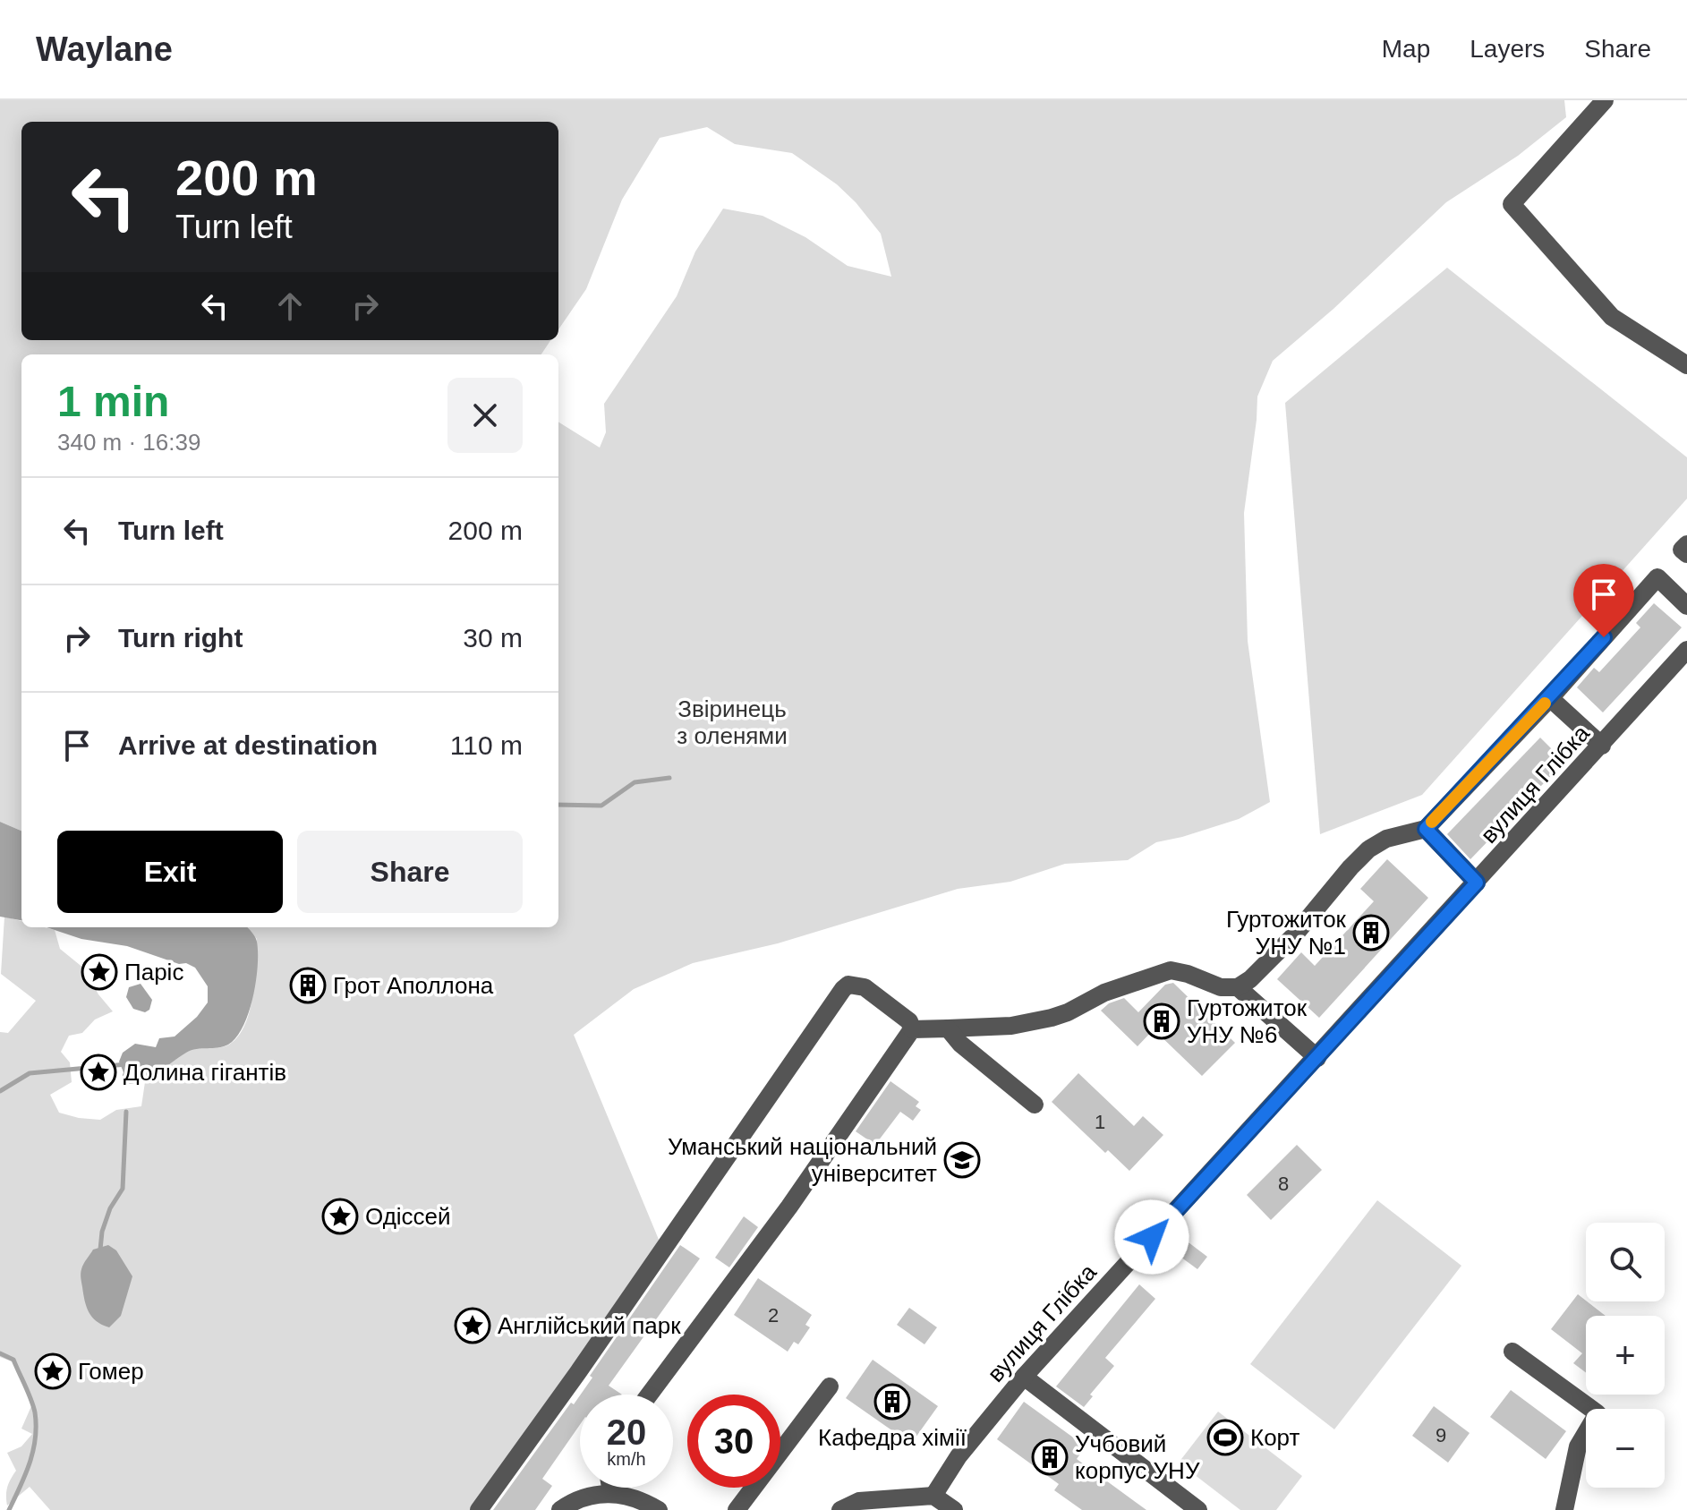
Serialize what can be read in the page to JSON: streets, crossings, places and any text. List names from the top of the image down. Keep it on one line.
{"streets":{"street":["вулиця Глібка"]},"parks":["Звіринець з оленями"],"places":{"building":["Гуртожиток УНУ №1","Грот Аполлона","Гуртожиток УНУ №6","Кафедра хімії","Учбовий корпус УНУ"],"place":["Паріс","Долина гігантів","Одіссей","Англійський парк","Гомер"],"school or university":["Уманський національний університет"],"sports":["Корт"]},"house_numbers":["1","8","2","9"],"page":{"header":"Waylane","nav":["Map","Layers","Share"],"turn":["200 m","Turn left"],"heading":["1 min","340 m · 16:39"],"list":[{"name":"Turn left","value":"200 m"},{"name":"Turn right","value":"30 m"},{"name":"Arrive at destination","value":"110 m"}],"buttons":["Exit","Share"],"map_buttons":["+","−"],"speed":"20 km/h","limit":"30"}}
